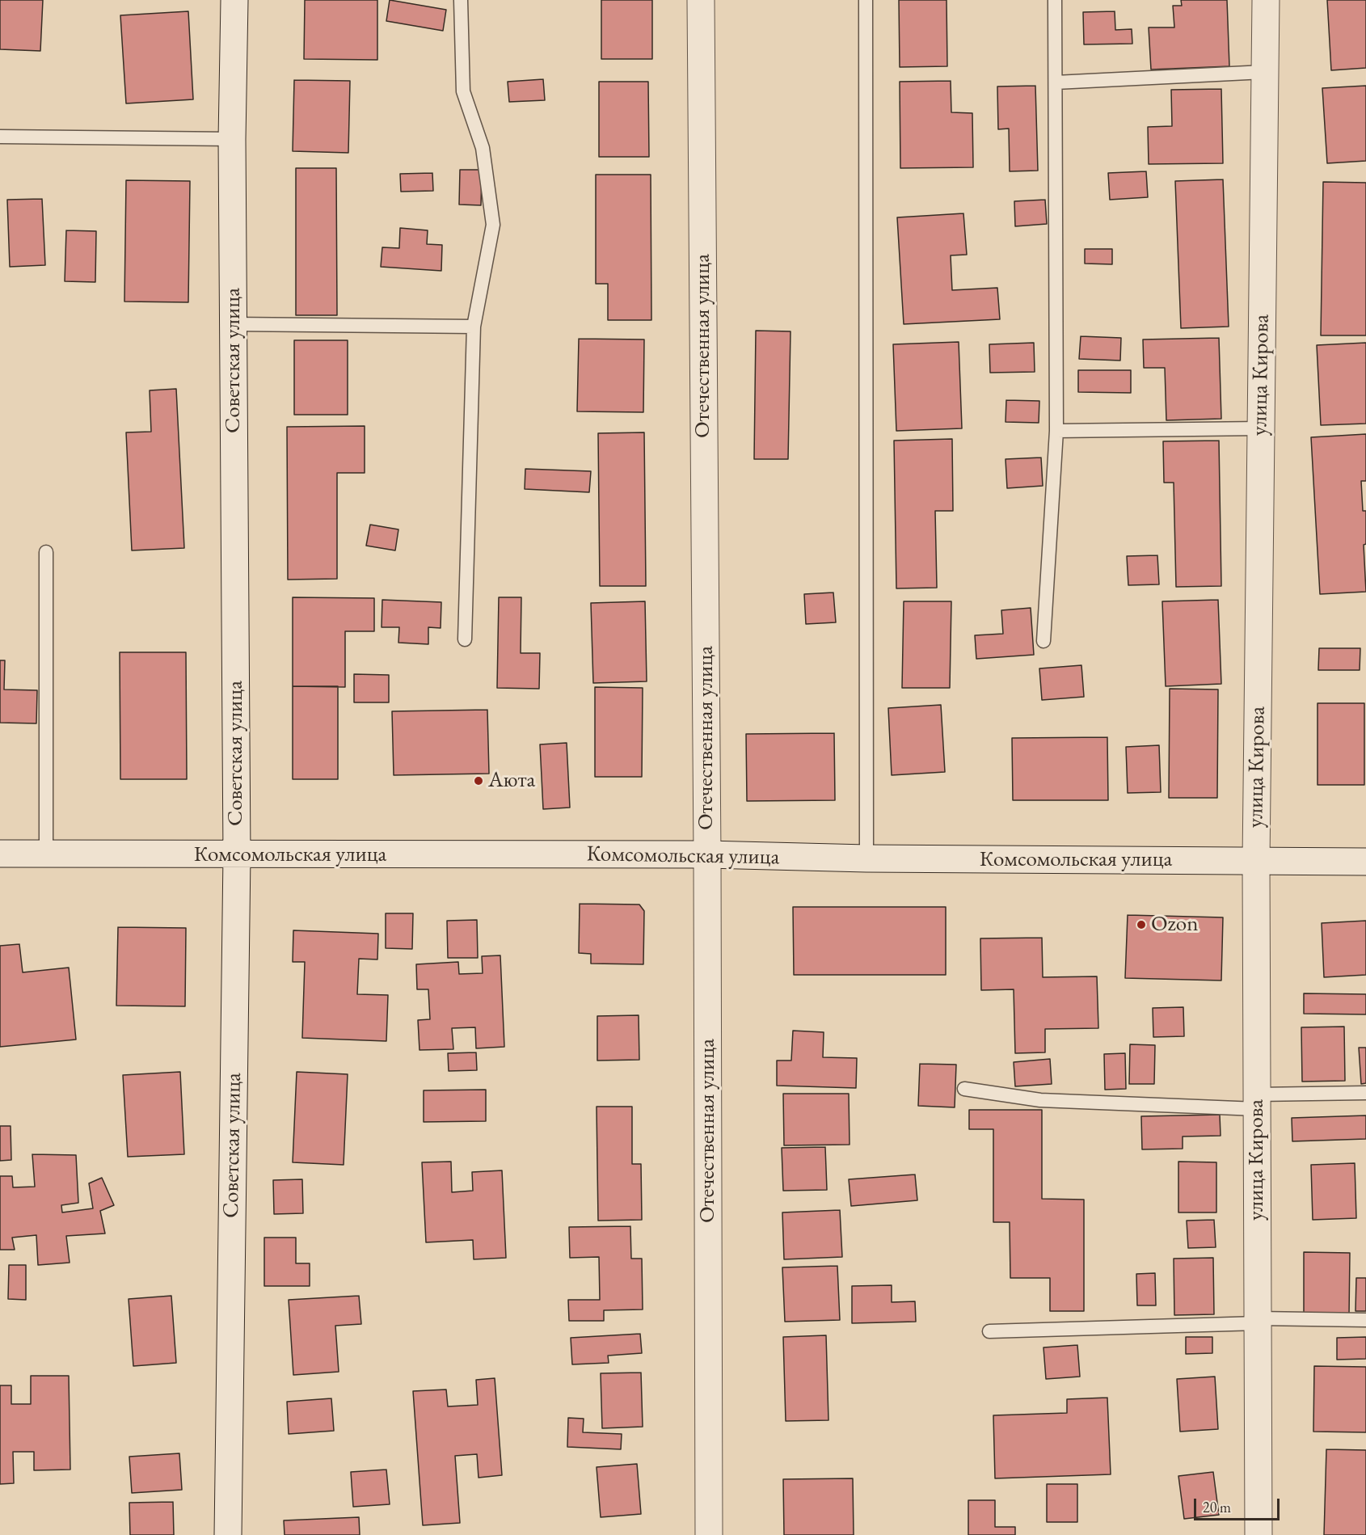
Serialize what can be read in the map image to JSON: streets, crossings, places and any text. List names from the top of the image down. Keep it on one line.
{"streets":{"street":["Отечественная улица","Советская улица","улица Кирова","Комсомольская улица"]},"crossings":[["Отечественная улица","Комсомольская улица"],["Советская улица","Комсомольская улица"],["улица Кирова","Комсомольская улица"]],"places":["Аюта","Ozon"],"scale_bar":"20 m"}
